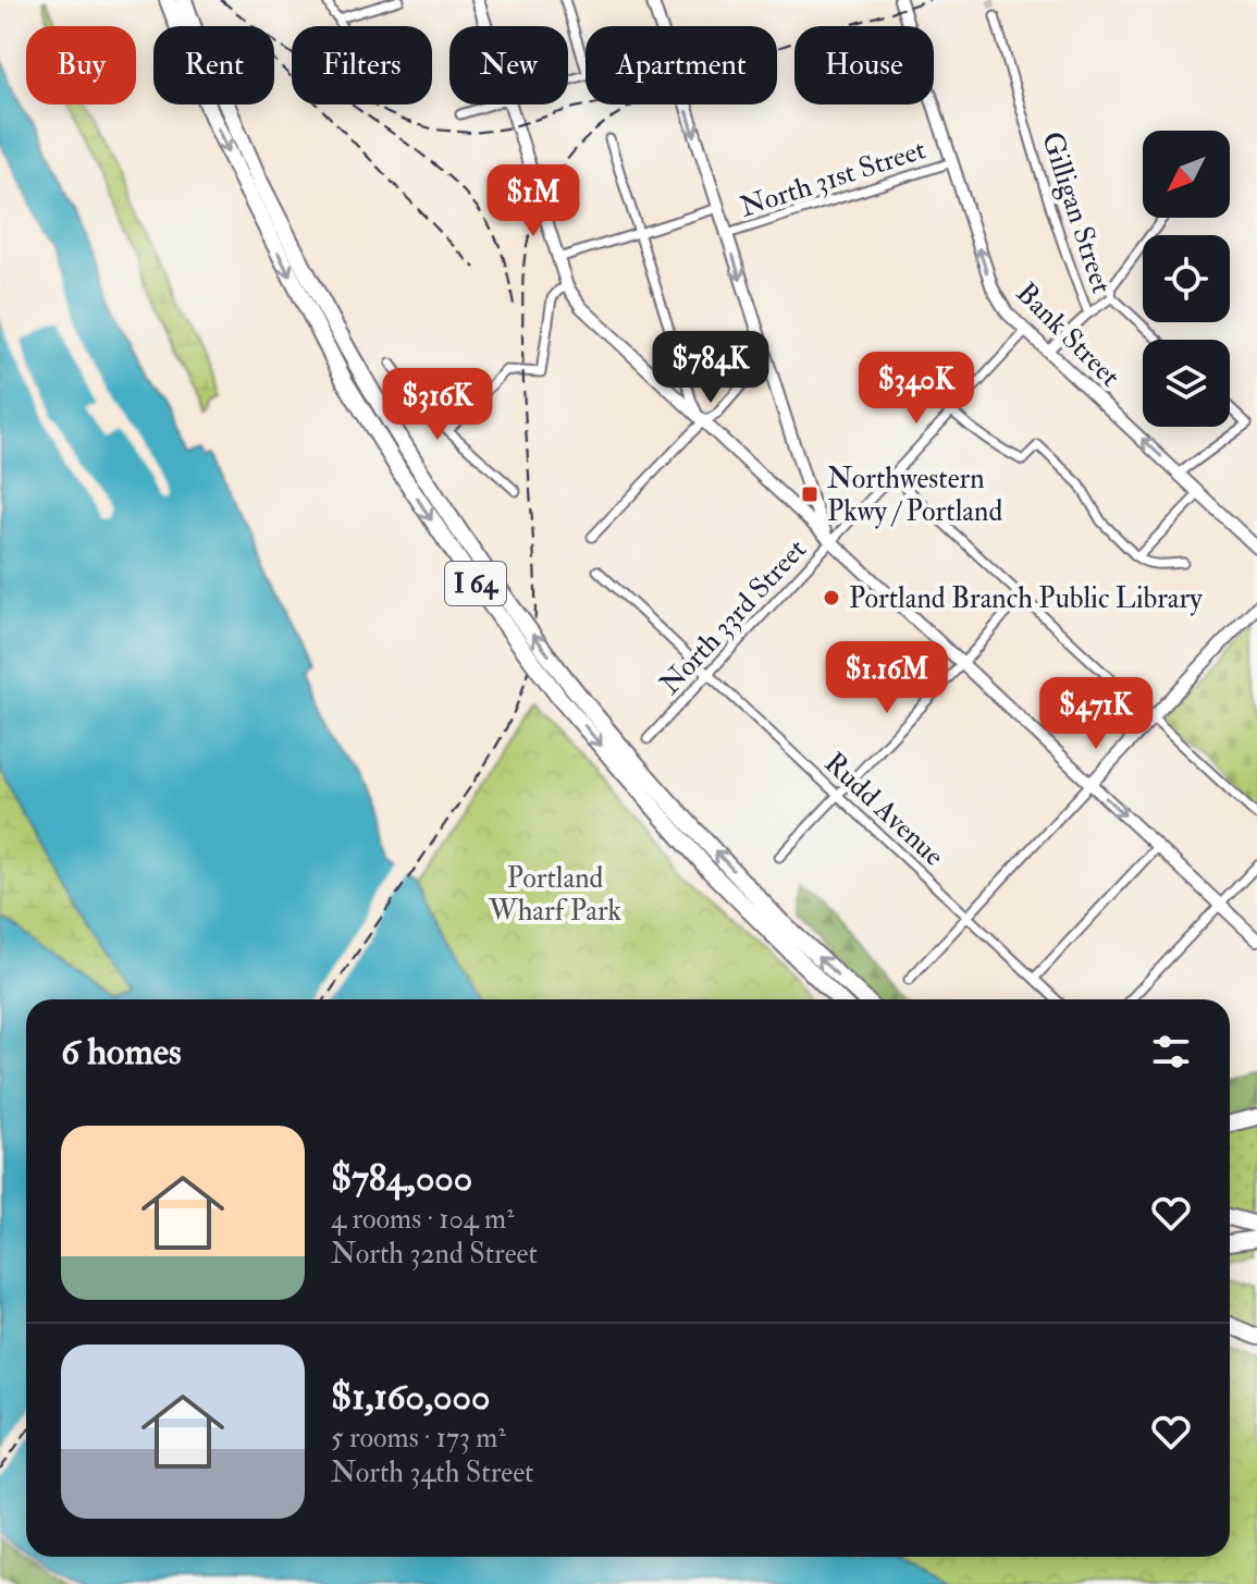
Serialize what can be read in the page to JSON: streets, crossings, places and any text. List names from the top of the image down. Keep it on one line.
{"streets":{"highway":["I 64"],"street":["North 31st Street","Gilligan Street","Bank Street","North 33rd Street","Rudd Avenue"]},"crossings":[["North 31st Street","Bank Street"],["Bank Street","North 33rd Street"],["North 33rd Street","Rudd Avenue"]],"one_way":["Bank Street"],"parks":["Portland Wharf Park"],"places":{"transit":["Northwestern Pkwy / Portland"],"other":["Portland Branch Public Library"]},"north":"bottom left","page":{"chip":["Buy","Rent","Filters","New","Apartment","House"],"price":["$1M","$784K","$340K","$316K","$1.16M","$471K"],"heading":"6 homes","list":[{"name":"$784,000","note":"4 rooms · 104 m² · North 32nd Street"},{"name":"$1,160,000","note":"5 rooms · 173 m² · North 34th Street"}]}}
